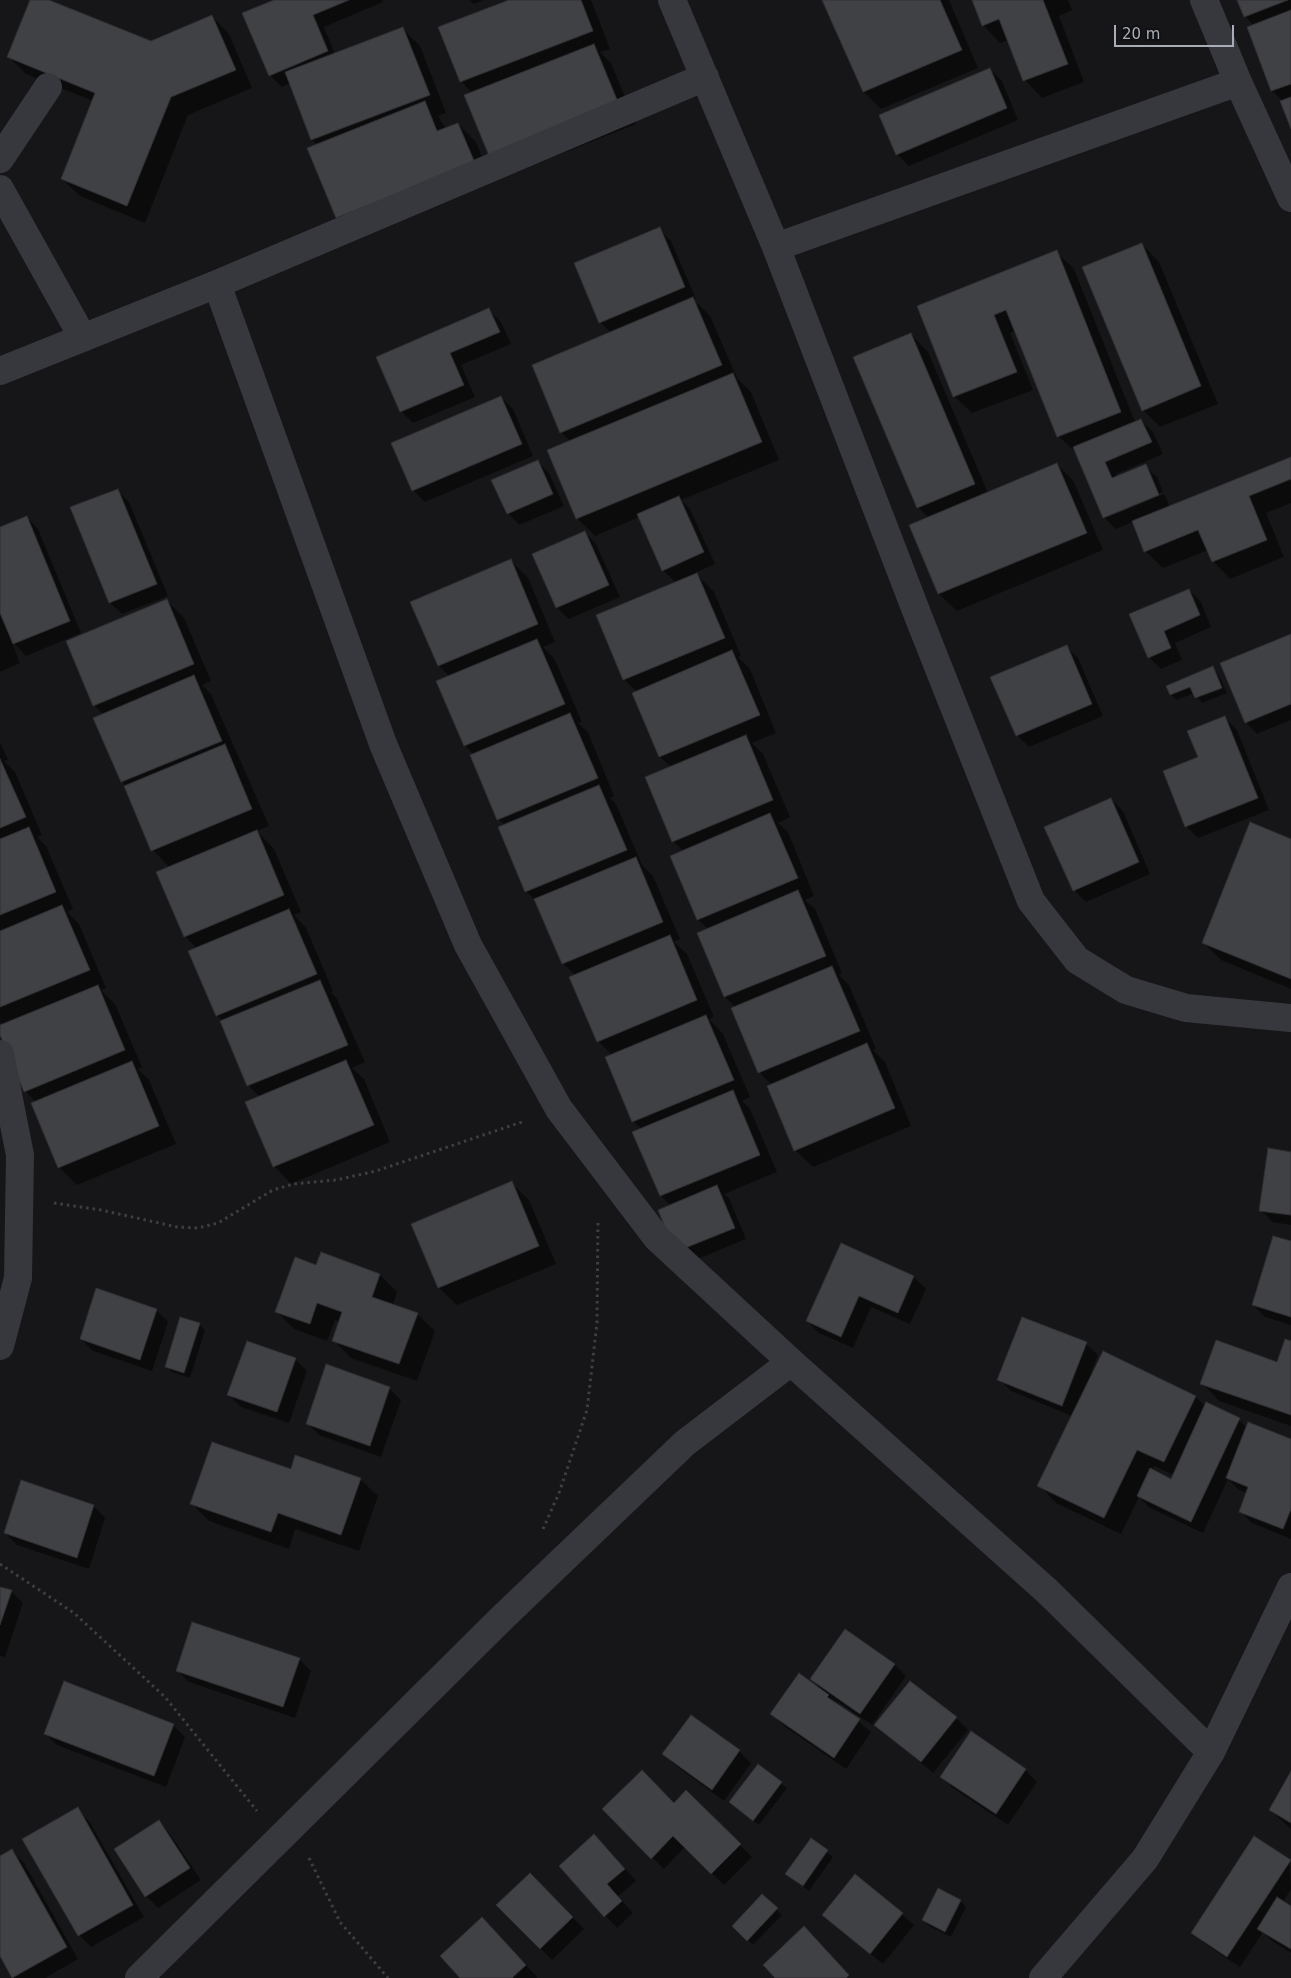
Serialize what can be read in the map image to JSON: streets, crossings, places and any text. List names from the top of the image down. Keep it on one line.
{"scale_bar":"20 m"}
